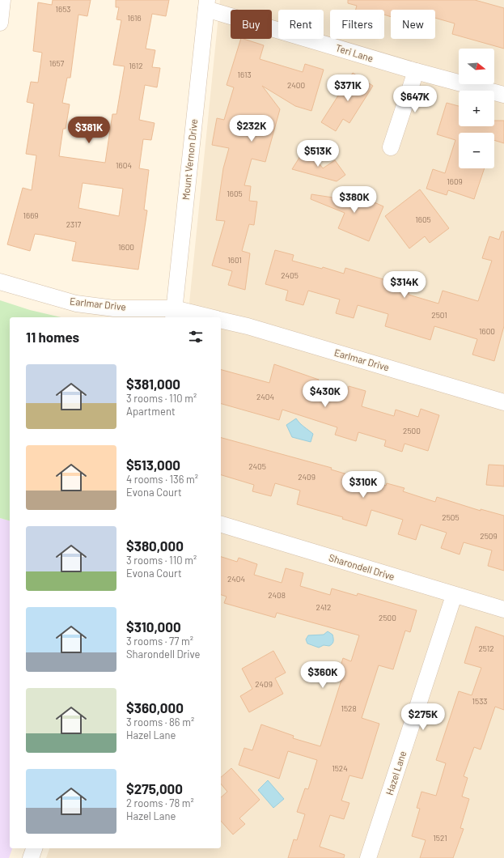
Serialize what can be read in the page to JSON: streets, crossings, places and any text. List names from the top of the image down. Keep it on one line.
{"streets":{"street":["Teri Lane","Mount Vernon Drive","Earlmar Drive","Sharondell Drive","Hazel Lane"]},"crossings":[["Teri Lane","Mount Vernon Drive"],["Mount Vernon Drive","Earlmar Drive"],["Sharondell Drive","Hazel Lane"]],"house_numbers":["1653","1616","1657","1612","1613","2400","1604","1609","1605","1669","1605","2317","1600","1601","2405","2501","1600","2404","2500","2405","2409","2505","2509","2404","2408","2412","2500","2512","2409","1533","1528","1524","1521"],"north":"right","page":{"chip":["Buy","Rent","Filters","New"],"map_buttons":["+","−"],"price":["$371K","$647K","$232K","$381K","$513K","$380K","$314K","$430K","$310K","$360K","$275K"],"heading":"11 homes","list":[{"name":"$381,000","note":"3 rooms · 110 m² · Apartment"},{"name":"$513,000","note":"4 rooms · 136 m² · Evona Court"},{"name":"$380,000","note":"3 rooms · 110 m² · Evona Court"},{"name":"$310,000","note":"3 rooms · 77 m² · Sharondell Drive"},{"name":"$360,000","note":"3 rooms · 86 m² · Hazel Lane"},{"name":"$275,000","note":"2 rooms · 78 m² · Hazel Lane"}]}}
